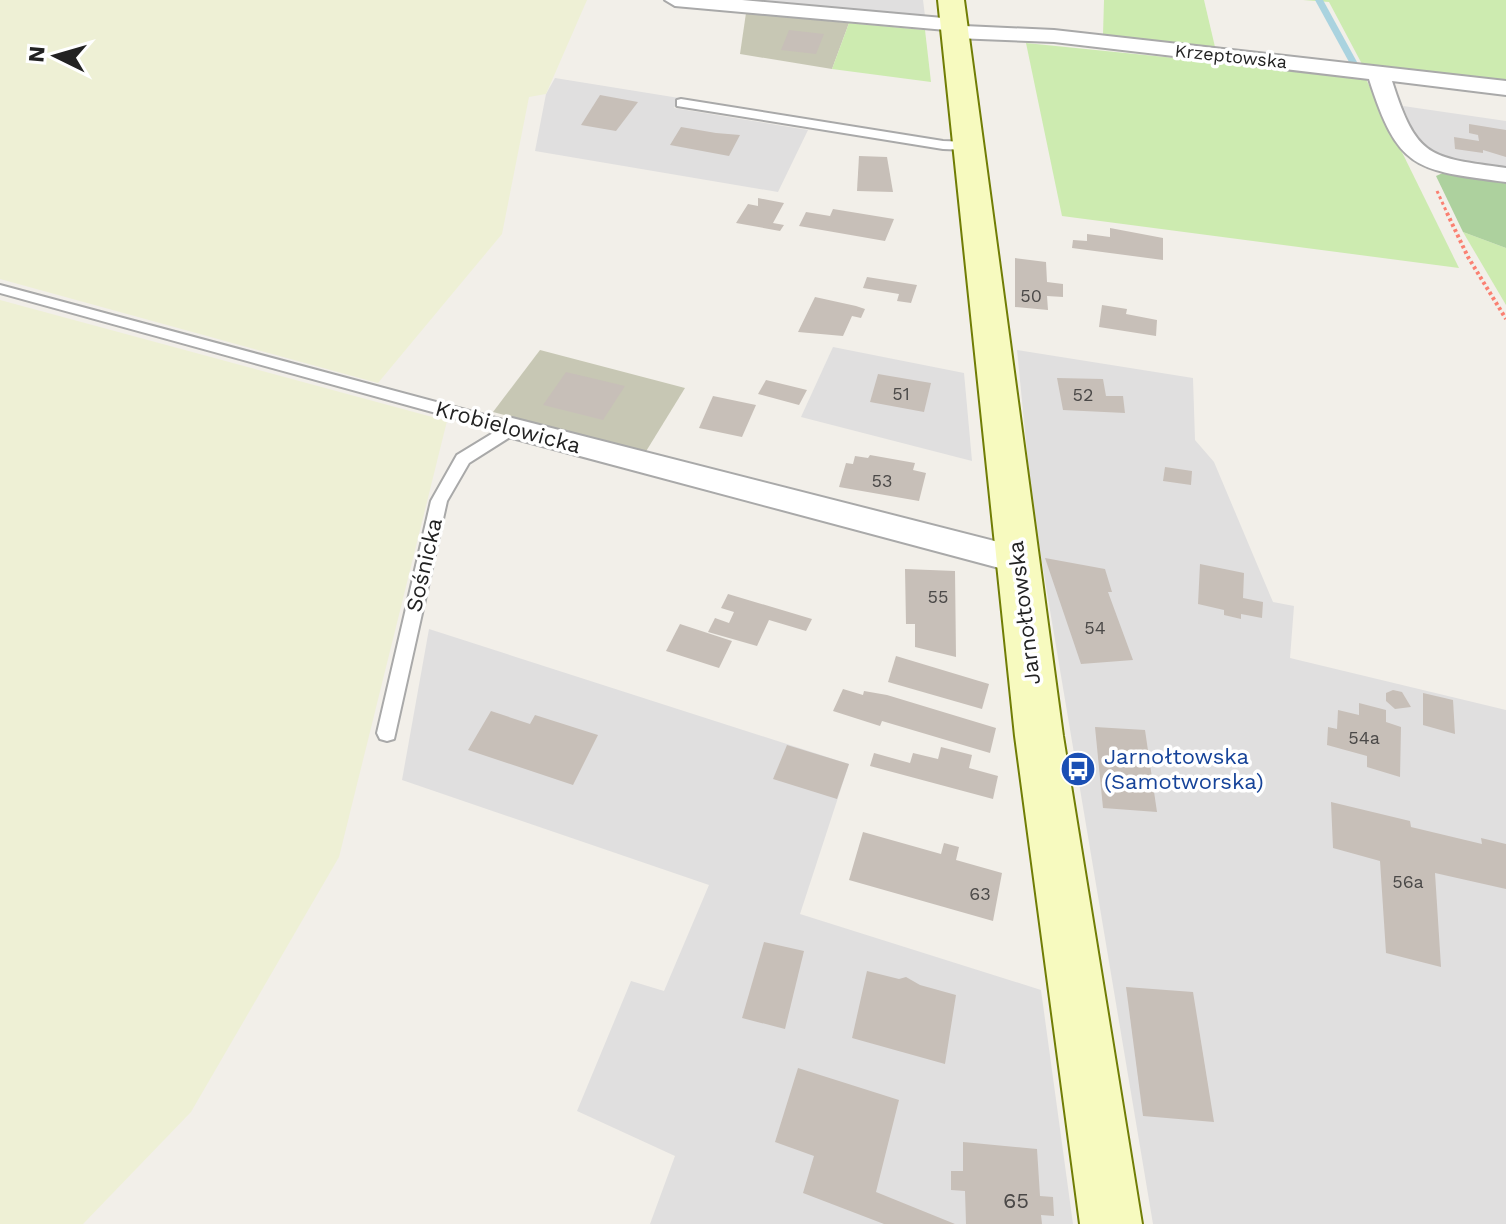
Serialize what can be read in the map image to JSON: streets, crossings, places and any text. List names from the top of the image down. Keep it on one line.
{"streets":{"street":["Krzeptowska","Krobielowicka","Jarnołtowska"],"lane":["Sośnicka"]},"crossings":[["Krzeptowska","Jarnołtowska"],["Krobielowicka","Sośnicka"],["Krobielowicka","Jarnołtowska"]],"places":{"bus stop":["Jarnołtowska (Samotworska)"]},"house_numbers":["50","51","52","53","55","54","54a","56a","63","65"],"north":"left"}
